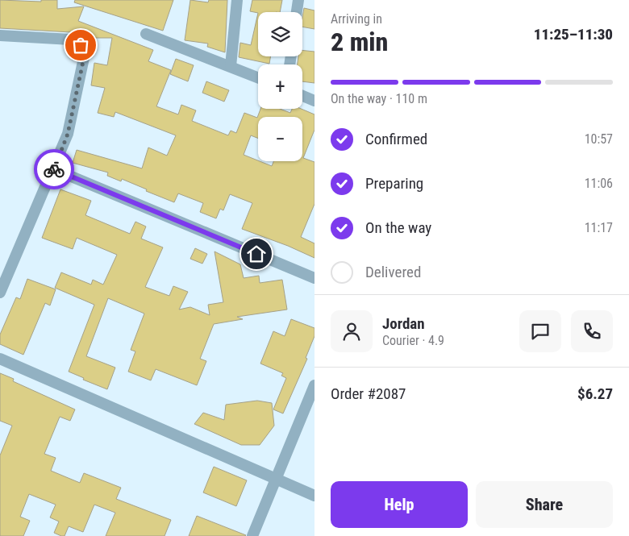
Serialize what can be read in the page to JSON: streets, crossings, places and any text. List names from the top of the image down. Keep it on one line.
{"page":{"heading":["2 min","Arriving in","11:25–11:30"],"panel":["Jordan","Courier · 4.9","Order #2087","$6.27"],"map_buttons":["+","−"],"bar":"On the way · 110 m","list":[["Confirmed","10:57"],["Preparing","11:06"],["On the way","11:17"],"Delivered"],"buttons":["Help","Share"]}}
